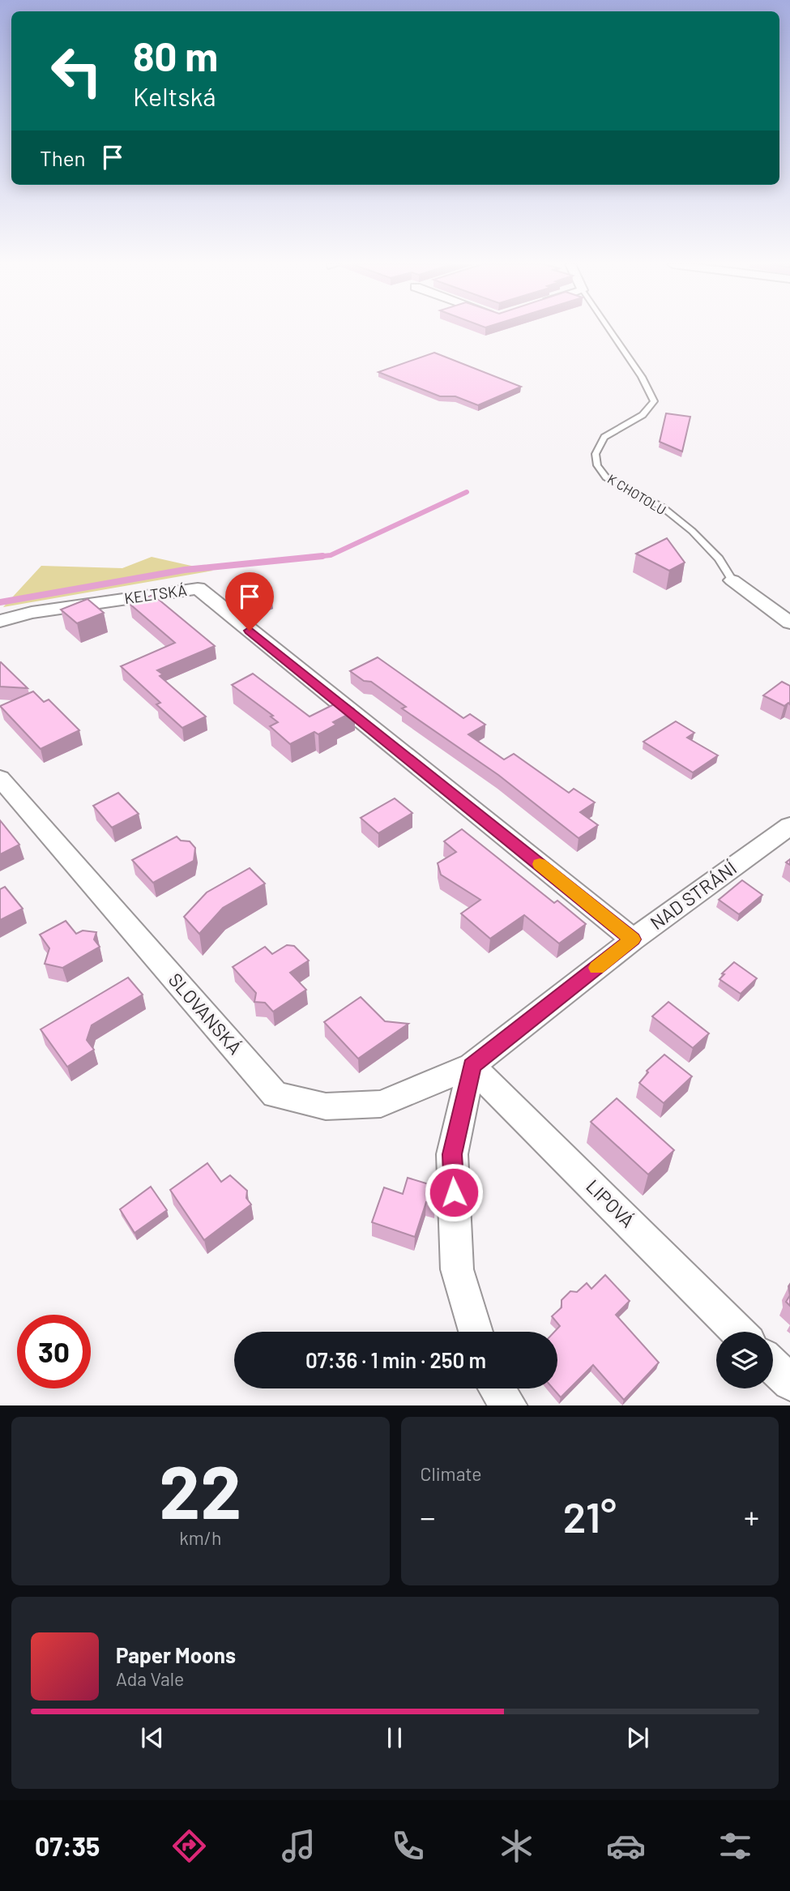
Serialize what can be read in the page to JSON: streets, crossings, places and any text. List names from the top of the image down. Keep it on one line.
{"streets":{"street":["K CHOTOLU","KELTSKÁ","NAD STRÁNÍ","SLOVANSKÁ","LIPOVÁ"]},"crossings":[["KELTSKÁ","NAD STRÁNÍ"],["NAD STRÁNÍ","SLOVANSKÁ"],["NAD STRÁNÍ","LIPOVÁ"],["SLOVANSKÁ","LIPOVÁ"]],"page":{"turn":["80 m","Keltská"],"then":"Then","limit":"30","trip":"07:36 · 1 min · 250 m","tile":[["22","km/h"],"Climate"],"heat":["−","21°","+"],"song":["Paper Moons","Ada Vale"],"tabs":"07:35"}}
